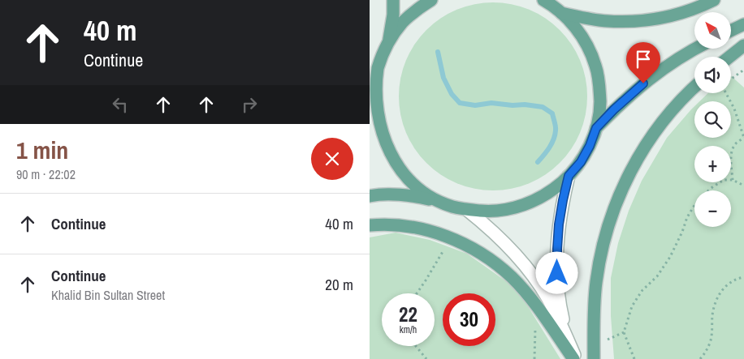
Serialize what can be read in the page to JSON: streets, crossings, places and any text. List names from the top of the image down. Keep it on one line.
{"north":"top left","page":{"turn":["40 m","Continue"],"map_buttons":["+","−"],"heading":["1 min","90 m · 22:02"],"list":[{"name":"Continue","value":"40 m"},{"name":"Continue","note":"Khalid Bin Sultan Street","value":"20 m"}],"speed":"22 km/h","limit":"30"}}
